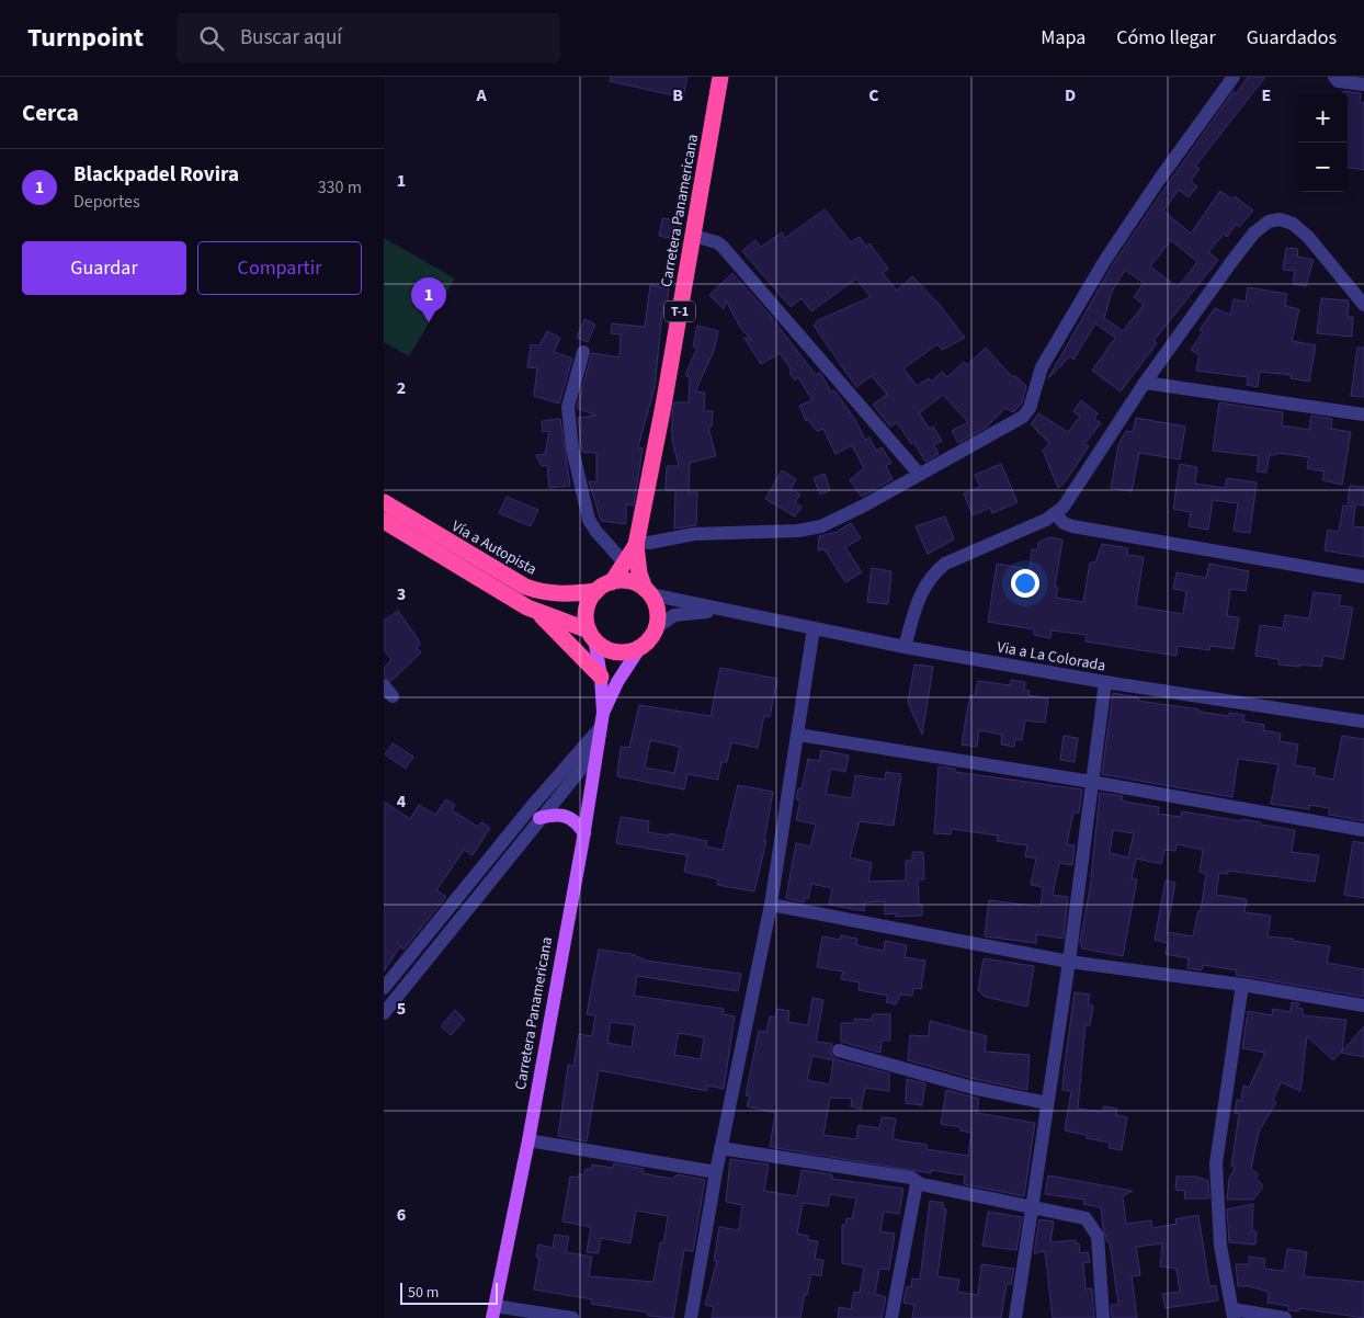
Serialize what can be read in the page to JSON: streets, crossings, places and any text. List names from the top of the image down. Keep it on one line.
{"streets":{"highway":["Carretera Panamericana","T-1","Vía a Autopista"],"street":["Via a La Colorada"]},"crossings":[["Carretera Panamericana","T-1"],["Carretera Panamericana","Vía a Autopista"],["Carretera Panamericana","Via a La Colorada"],["T-1","Vía a Autopista"],["T-1","Via a La Colorada"],["Vía a Autopista","Via a La Colorada"]],"scale_bar":"50 m","page":{"header":"Turnpoint","search":"Buscar aquí","nav":["Mapa","Cómo llegar","Guardados"],"heading":"Cerca","map_buttons":["+","−"],"list":[{"mark":"1","name":"Blackpadel Rovira","note":"Deportes","value":"330 m"}],"buttons":["Guardar","Compartir"],"pins":"1","scale":"50 m"},"grid":{"columns":["A","B","C","D","E"],"rows":["1","2","3","4","5","6"]}}
